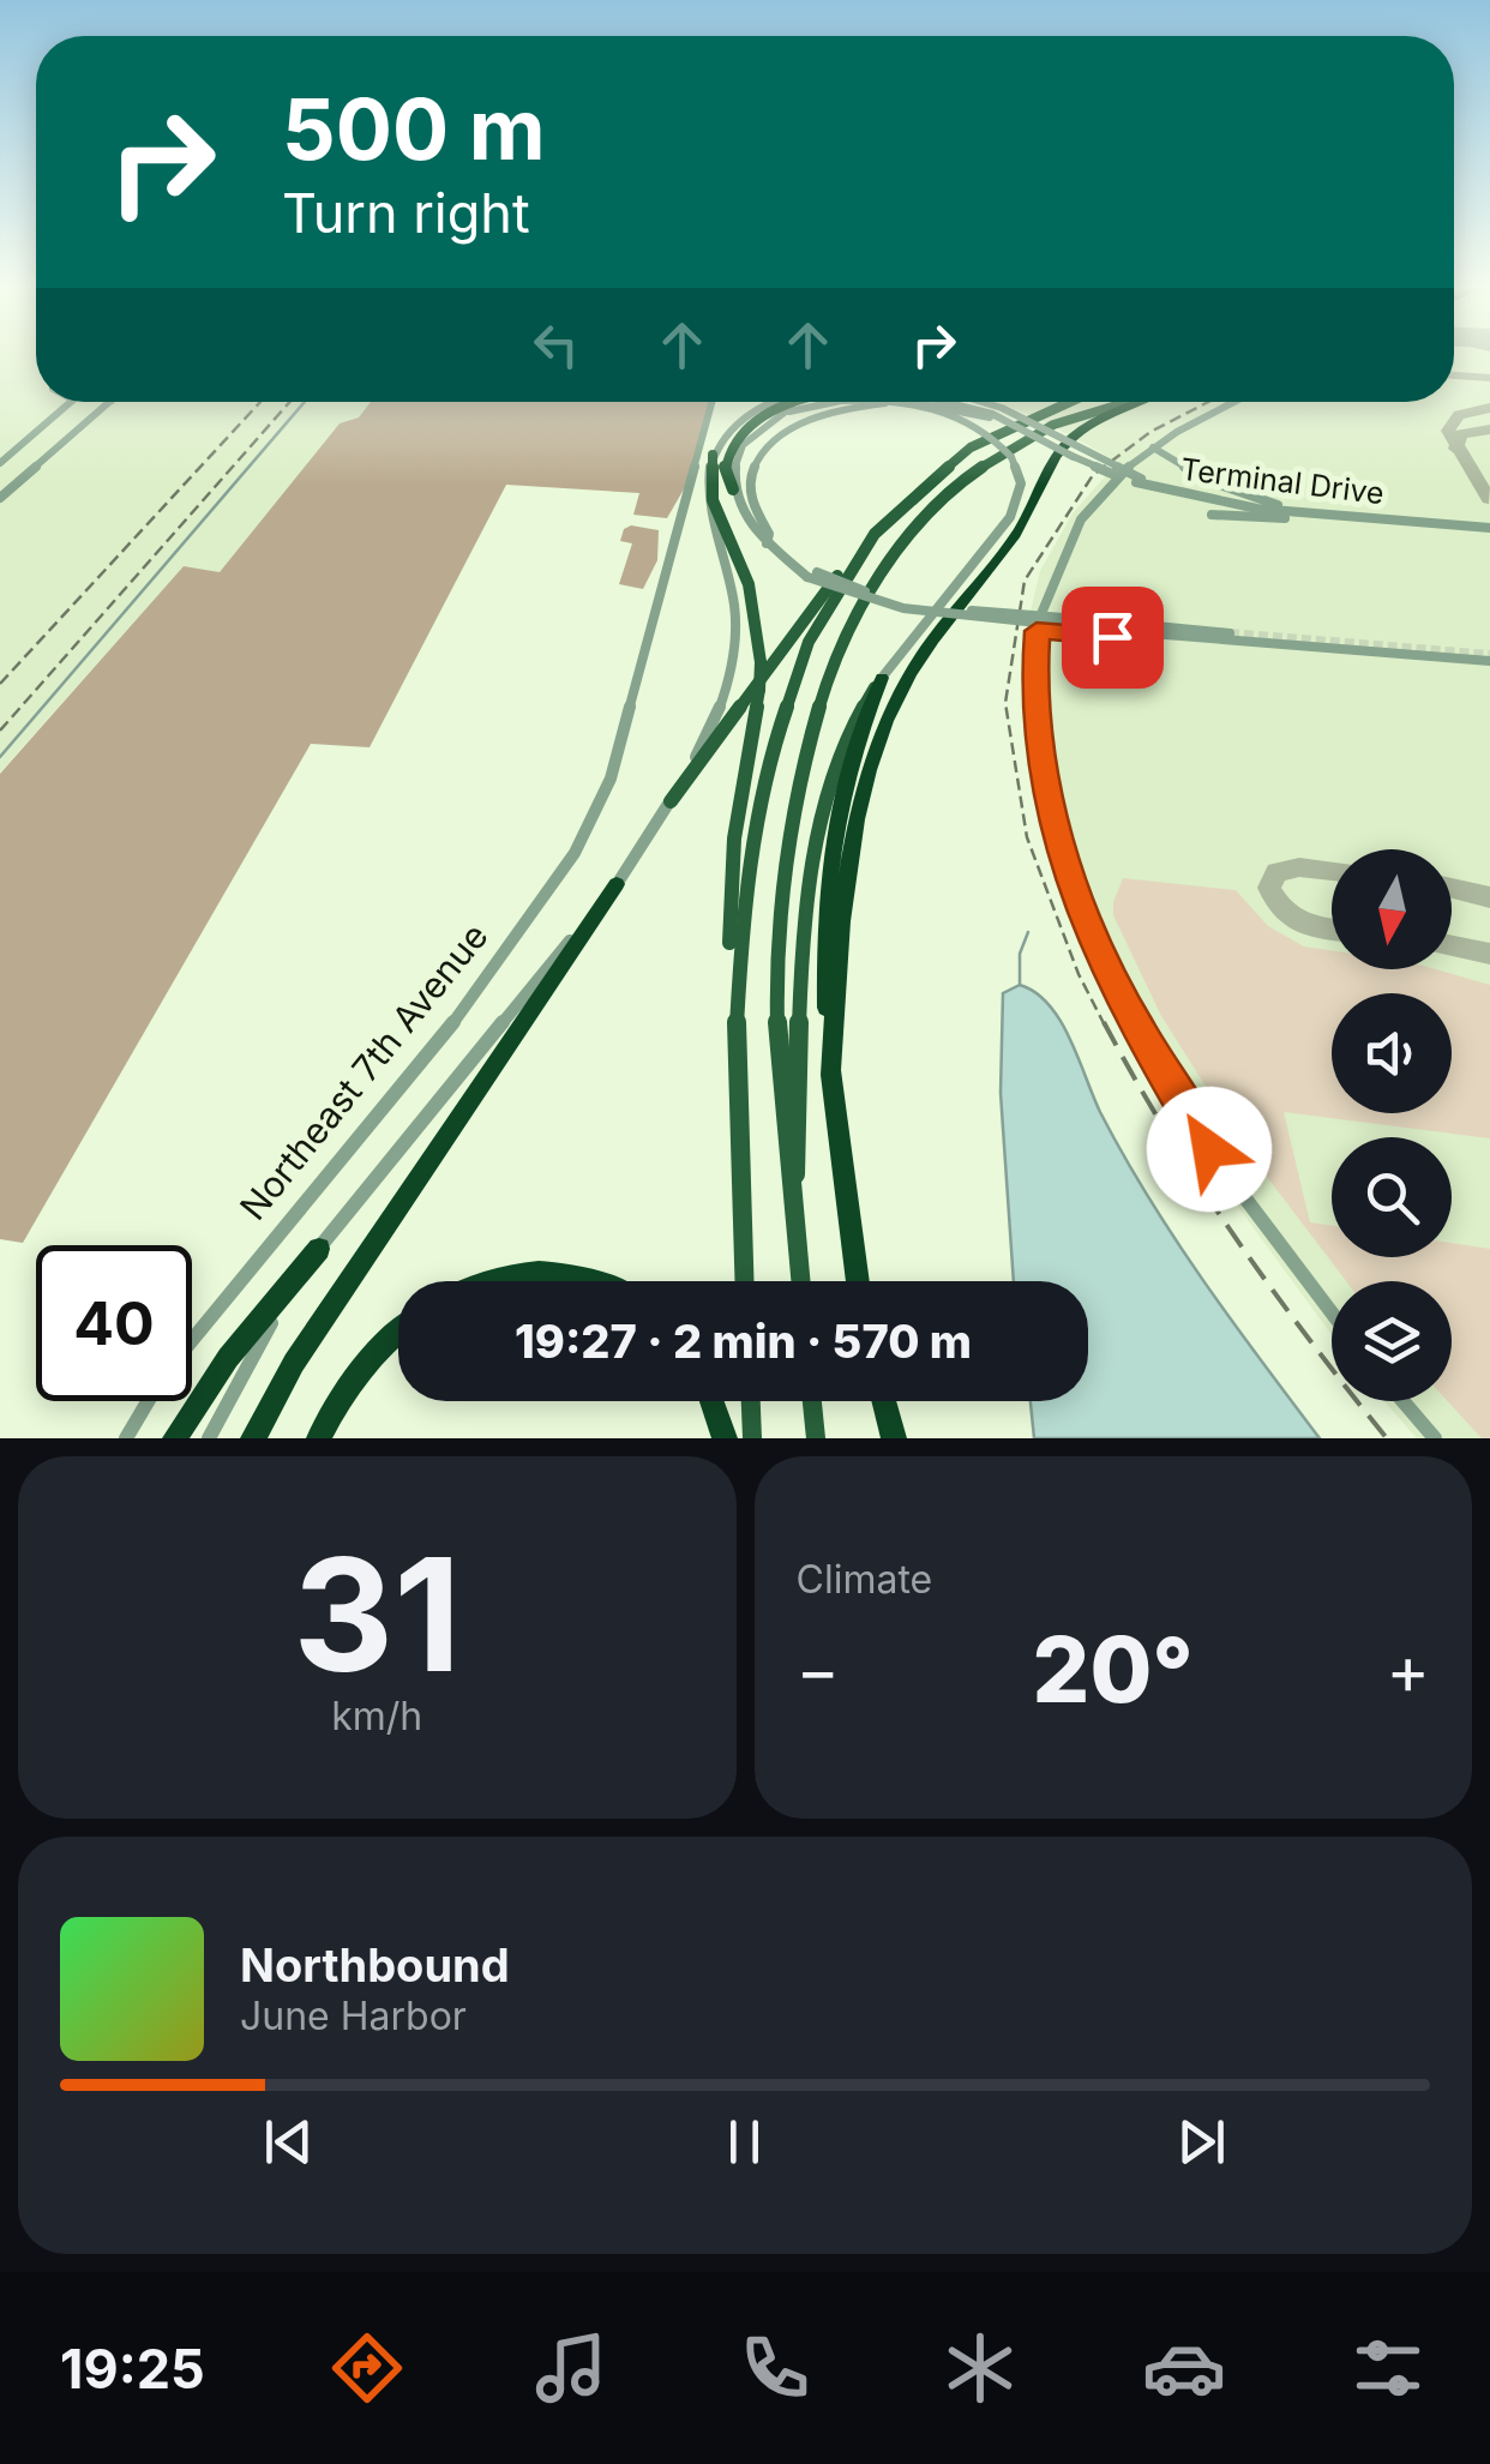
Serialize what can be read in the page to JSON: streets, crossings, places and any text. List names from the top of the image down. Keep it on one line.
{"streets":{"street":["Terminal Drive","Northeast 7th Avenue"]},"north":"bottom","page":{"turn":["500 m","Turn right"],"limit":"40","trip":"19:27 · 2 min · 570 m","tile":[["31","km/h"],"Climate"],"heat":["−","20°","+"],"song":["Northbound","June Harbor"],"tabs":"19:25"}}
